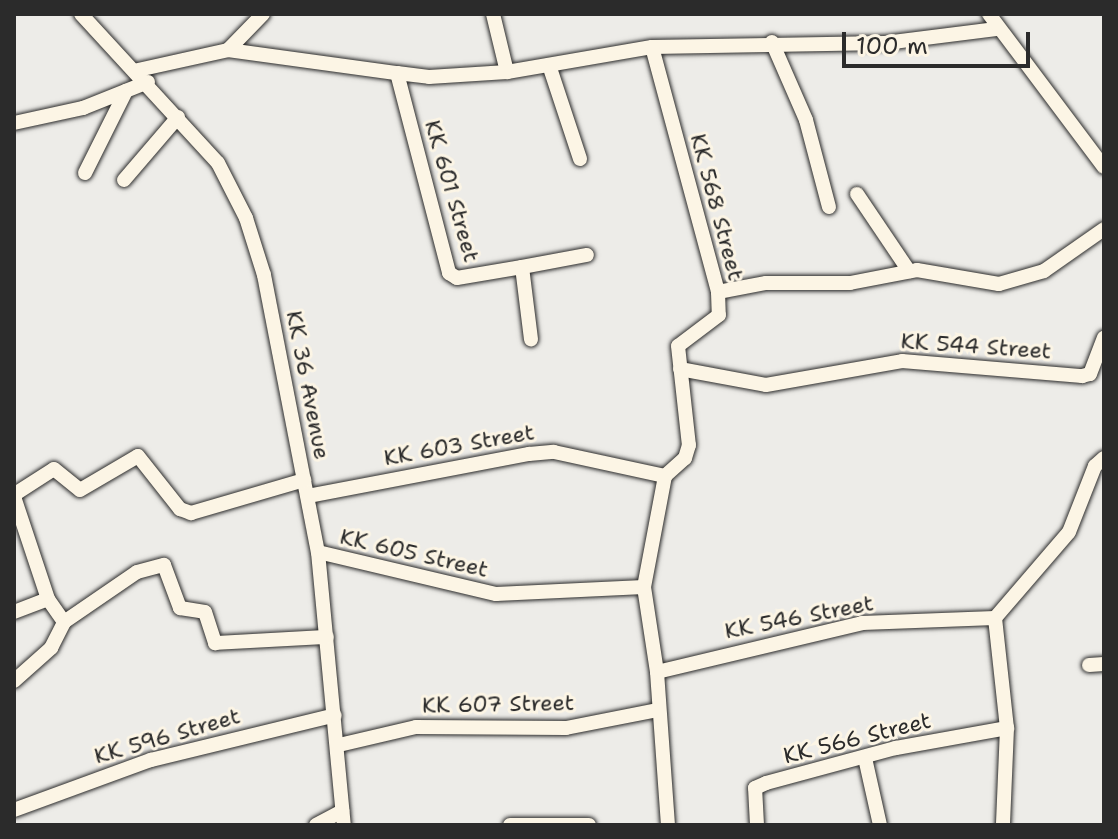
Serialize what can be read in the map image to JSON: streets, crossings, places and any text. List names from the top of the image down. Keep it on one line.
{"streets":{"street":["KK 601 Street","KK 568 Street","KK 544 Street","KK 36 Avenue","KK 603 Street","KK 605 Street","KK 546 Street","KK 607 Street","KK 596 Street","KK 566 Street"]},"crossings":[["KK 568 Street","KK 544 Street"],["KK 568 Street","KK 603 Street"],["KK 568 Street","KK 605 Street"],["KK 568 Street","KK 546 Street"],["KK 568 Street","KK 607 Street"],["KK 36 Avenue","KK 603 Street"],["KK 36 Avenue","KK 605 Street"],["KK 36 Avenue","KK 607 Street"],["KK 36 Avenue","KK 596 Street"]],"scale_bar":"100 m"}
